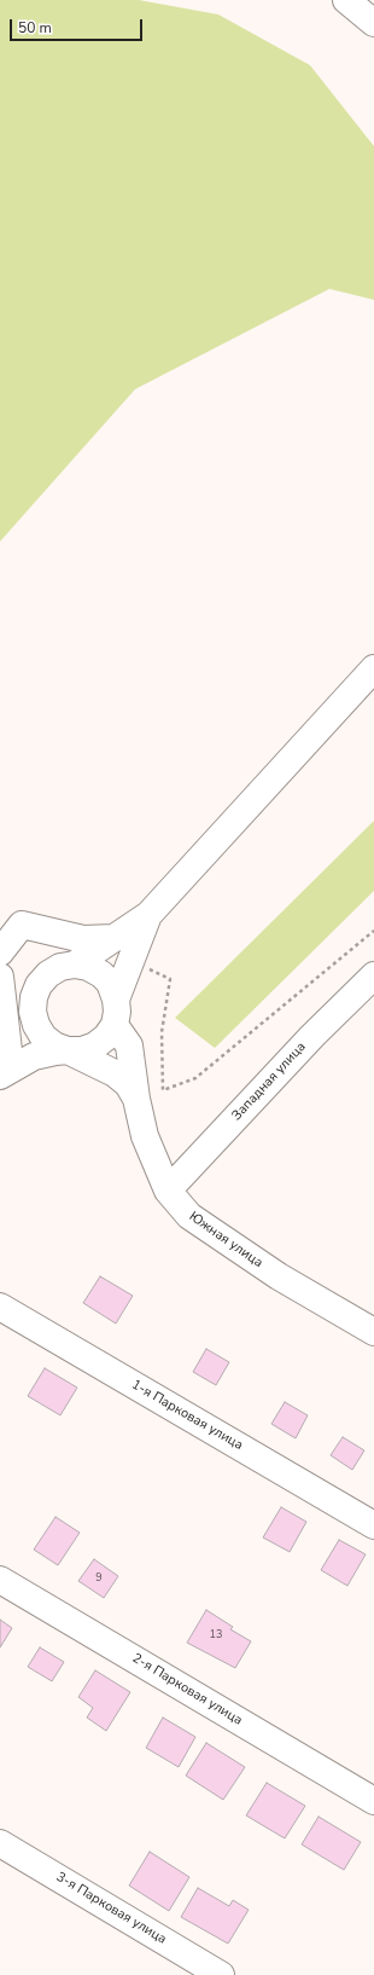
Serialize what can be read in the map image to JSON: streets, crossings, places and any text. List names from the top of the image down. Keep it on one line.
{"streets":{"street":["Западная улица","Южная улица","1-я Парковая улица","2-я Парковая улица","3-я Парковая улица"]},"crossings":[["Западная улица","Южная улица"]],"house_numbers":["9","13"],"scale_bar":"50 m"}
